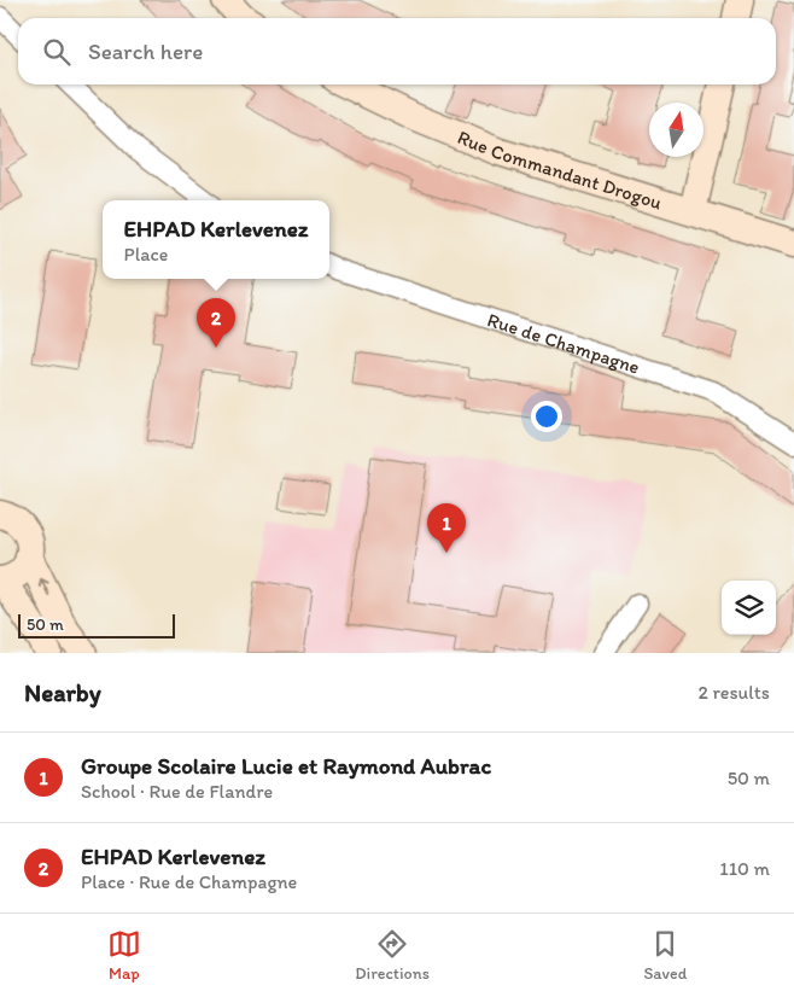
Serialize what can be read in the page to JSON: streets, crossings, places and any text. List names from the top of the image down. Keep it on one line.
{"streets":{"street":["Rue Commandant Drogou","Rue de Champagne"]},"scale_bar":"50 m","north":"top","page":{"search":"Search here","popup":["EHPAD Kerlevenez","Place"],"pins":["2","1"],"scale":"50 m","heading":["Nearby","2 results"],"list":[{"mark":"1","name":"Groupe Scolaire Lucie et Raymond Aubrac","note":"School · Rue de Flandre","value":"50 m"},{"mark":"2","name":"EHPAD Kerlevenez","note":"Place · Rue de Champagne","value":"110 m"}],"nav":["Map","Directions","Saved"]}}
